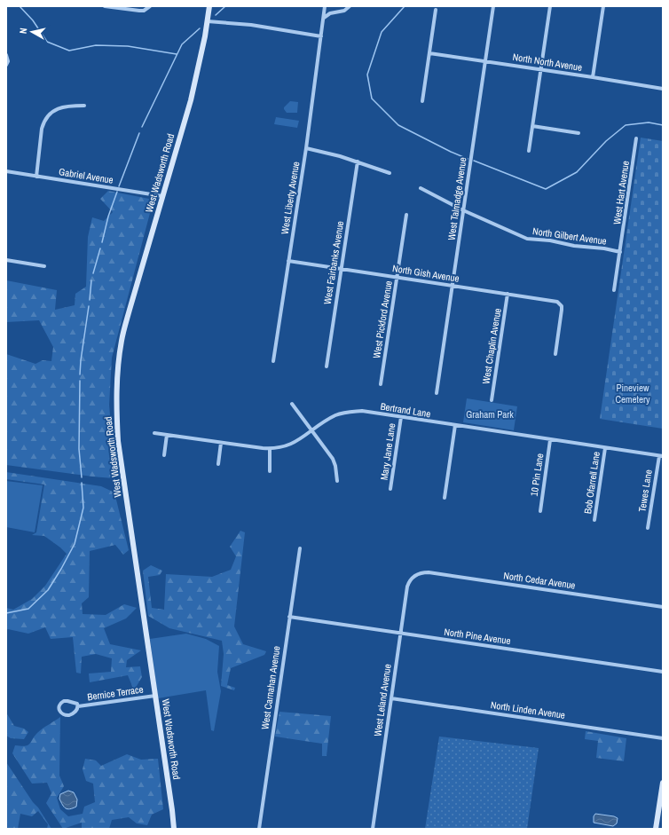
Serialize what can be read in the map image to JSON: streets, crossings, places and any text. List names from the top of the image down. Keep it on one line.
{"streets":{"main road":["West Wadsworth Road"],"street":["North North Avenue","Gabriel Avenue","West Hart Avenue","West Liberty Avenue","West Talmadge Avenue","North Gilbert Avenue","West Fairbanks Avenue","North Gish Avenue","West Pickford Avenue","West Chaplin Avenue","Bertrand Lane","Mary Jane Lane","10 Pin Lane","Bob Ofarrell Lane","Tewes Lane","North Cedar Avenue","North Pine Avenue","West Carnahan Avenue","Bernice Terrace","West Leland Avenue","North Linden Avenue"]},"crossings":[["North North Avenue","West Talmadge Avenue"],["West Wadsworth Road","Gabriel Avenue"],["West Wadsworth Road","Bernice Terrace"],["West Hart Avenue","North Gilbert Avenue"],["West Liberty Avenue","North Gish Avenue"],["West Talmadge Avenue","North Gilbert Avenue"],["West Talmadge Avenue","North Gish Avenue"],["West Fairbanks Avenue","North Gish Avenue"],["North Gish Avenue","West Pickford Avenue"],["North Gish Avenue","West Chaplin Avenue"],["Bertrand Lane","Mary Jane Lane"],["Bertrand Lane","10 Pin Lane"],["Bertrand Lane","Bob Ofarrell Lane"],["Bertrand Lane","Tewes Lane"],["North Cedar Avenue","West Leland Avenue"],["North Pine Avenue","West Carnahan Avenue"],["North Pine Avenue","West Leland Avenue"],["West Leland Avenue","North Linden Avenue"]],"parks":["Pineview Cemetery","Graham Park"],"north":"left"}
